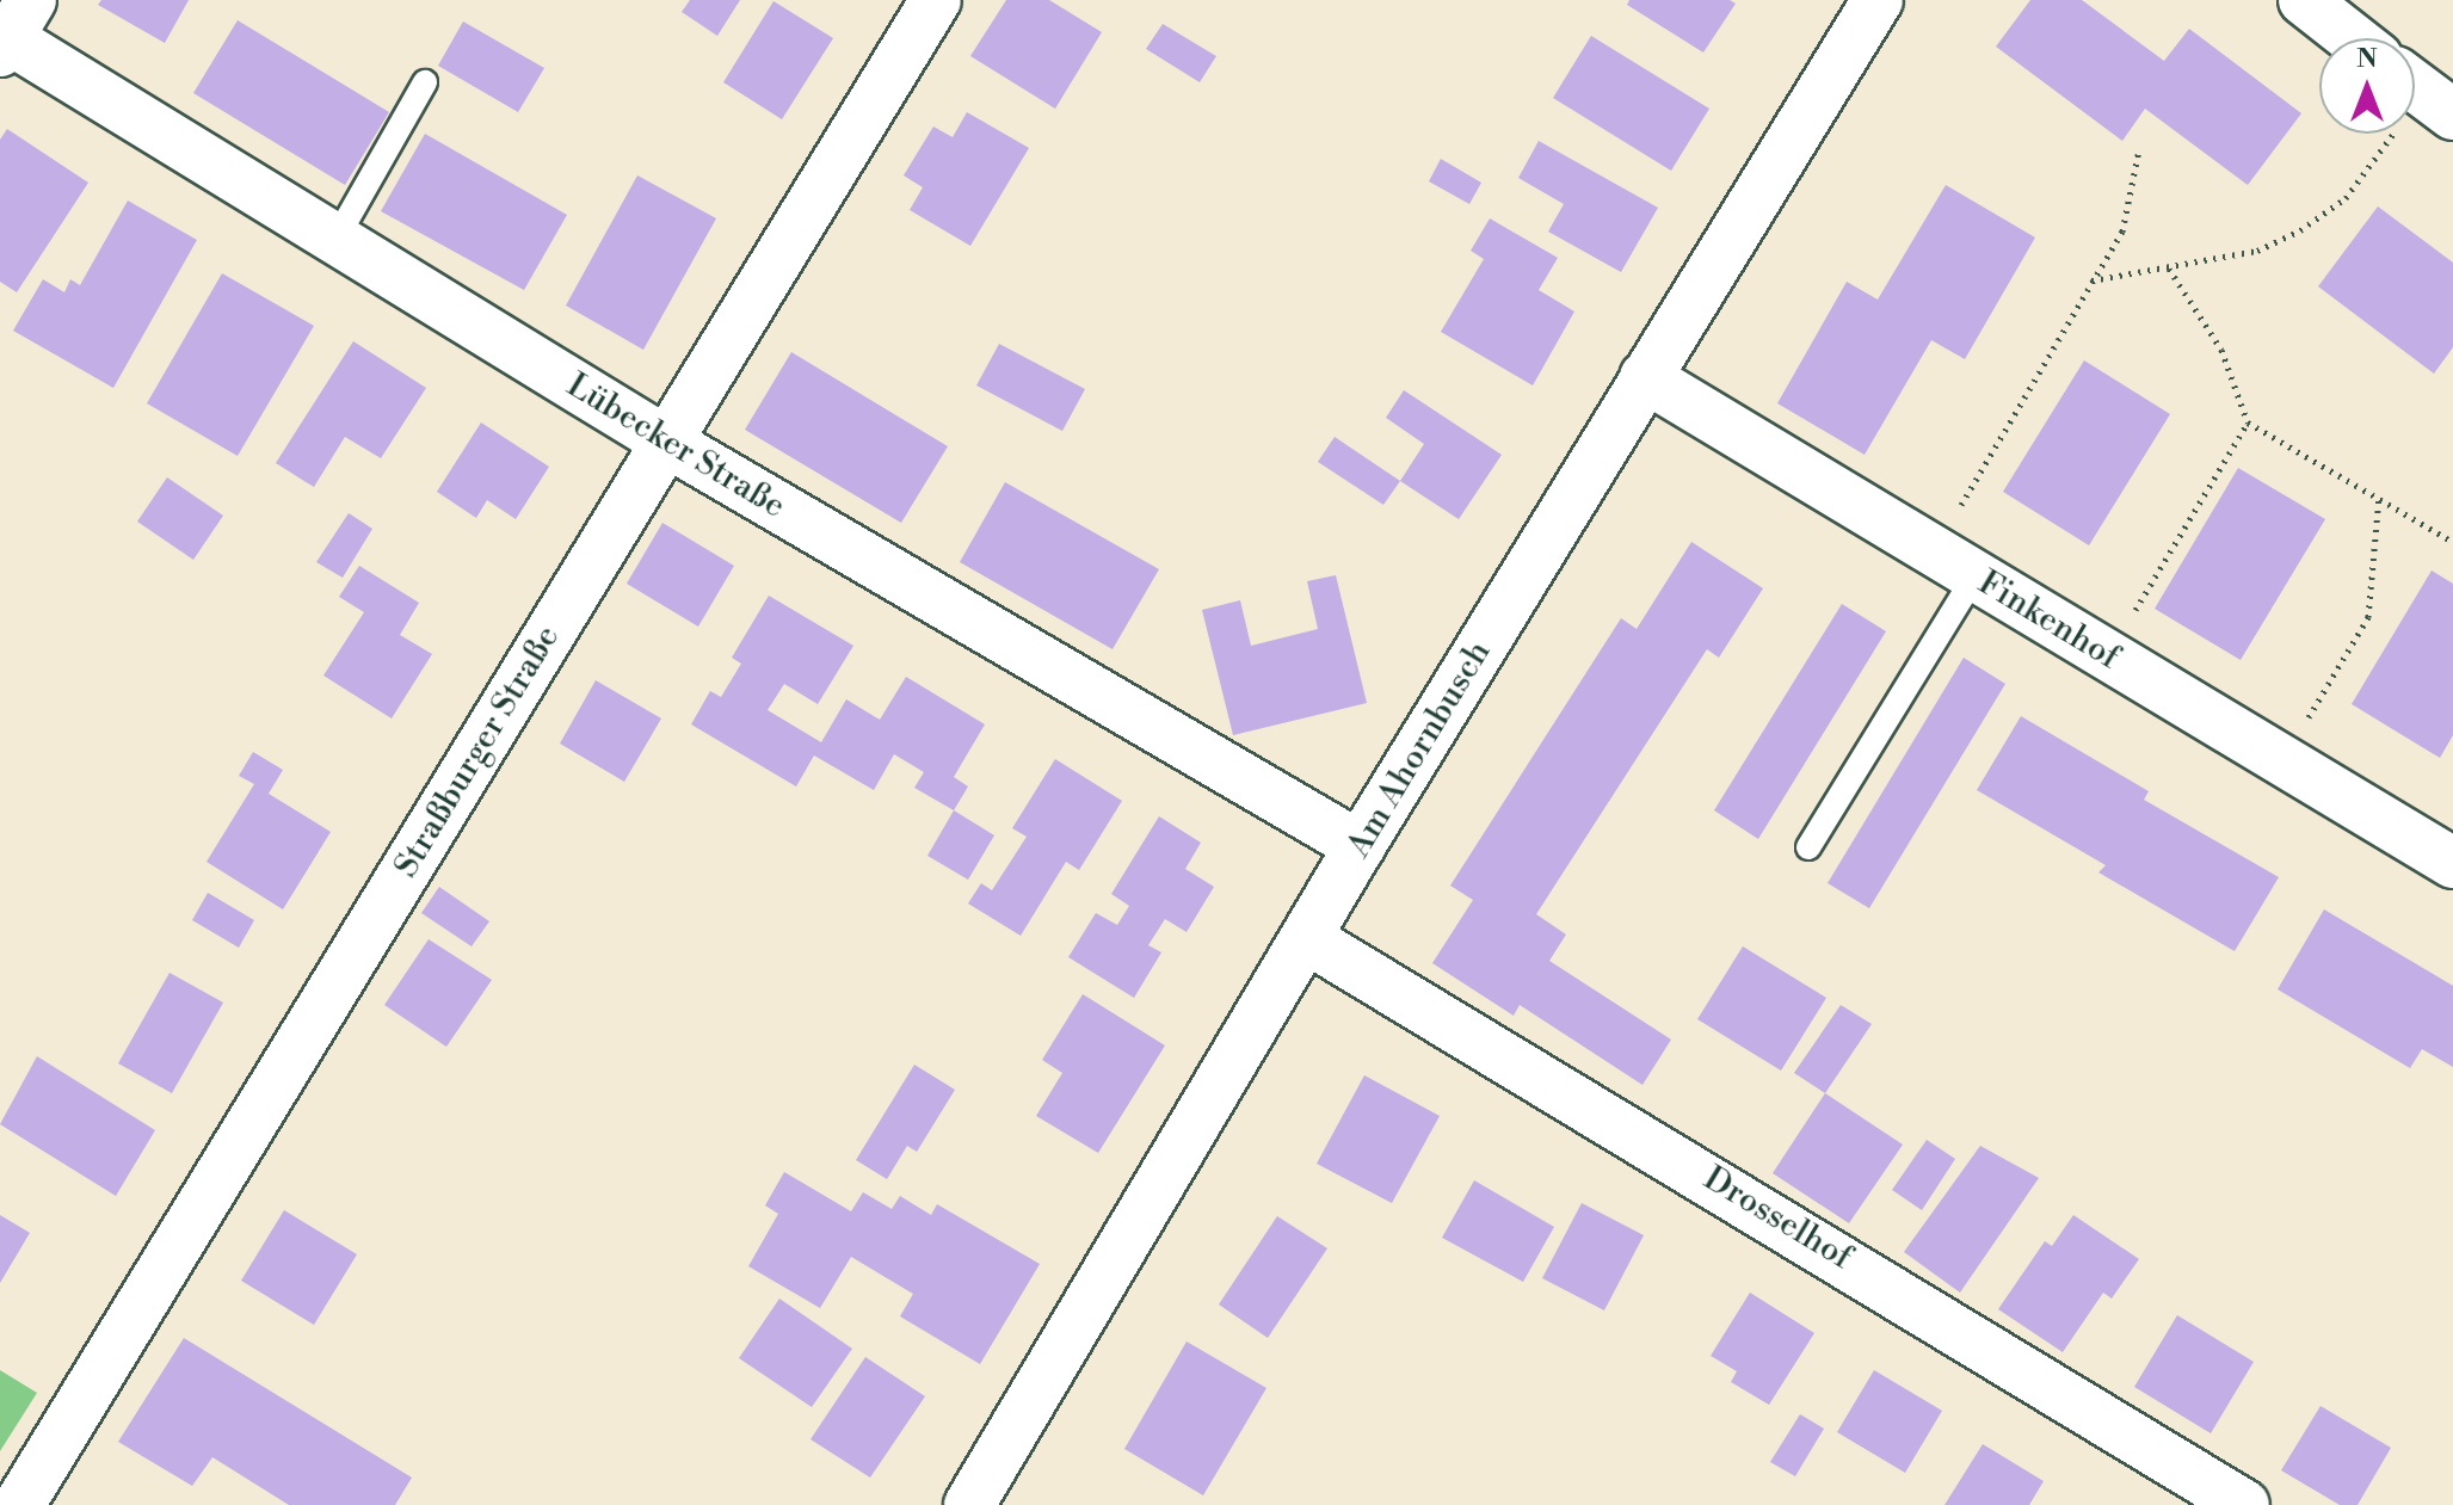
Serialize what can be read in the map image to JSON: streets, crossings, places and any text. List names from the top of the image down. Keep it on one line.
{"streets":{"street":["Lübecker Straße","Finkenhof","Am Ahornbusch","Straßburger Straße","Drosselhof"]},"crossings":[["Lübecker Straße","Am Ahornbusch"],["Lübecker Straße","Straßburger Straße"],["Finkenhof","Am Ahornbusch"],["Am Ahornbusch","Drosselhof"]],"north":"top"}
